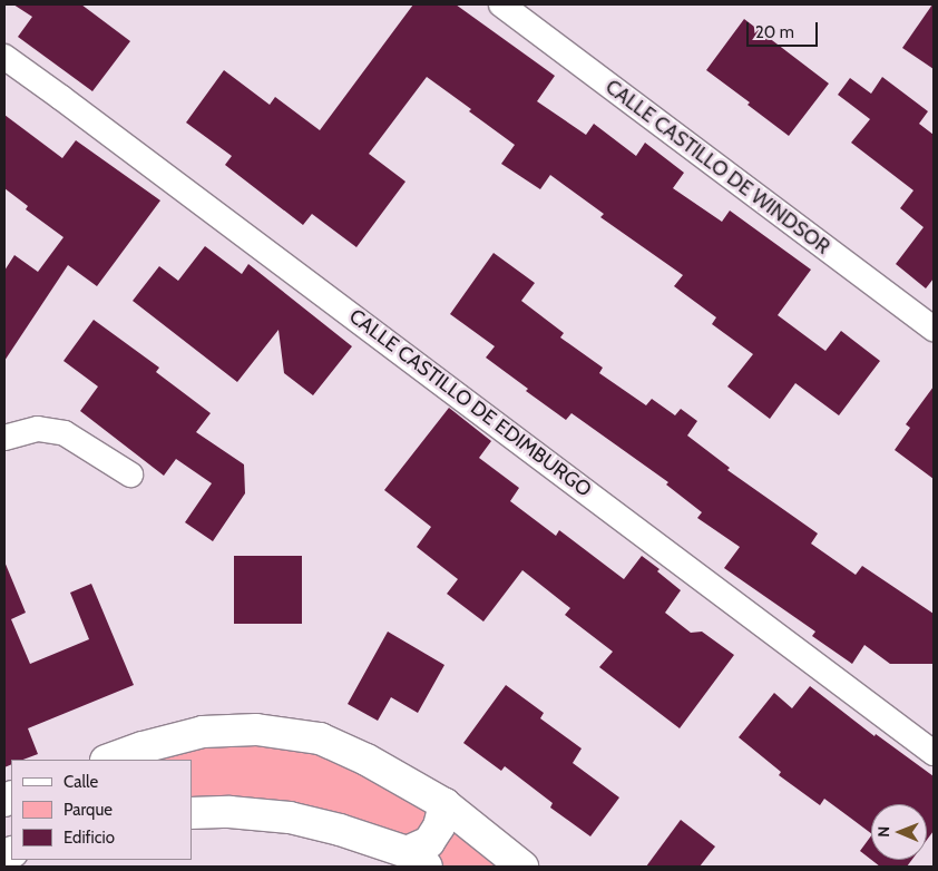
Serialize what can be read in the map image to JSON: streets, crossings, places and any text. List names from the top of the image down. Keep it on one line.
{"streets":{"street":["CALLE CASTILLO DE WINDSOR","CALLE CASTILLO DE EDIMBURGO"]},"legend":["Calle","Parque","Edificio"],"scale_bar":"20 m","north":"left"}
